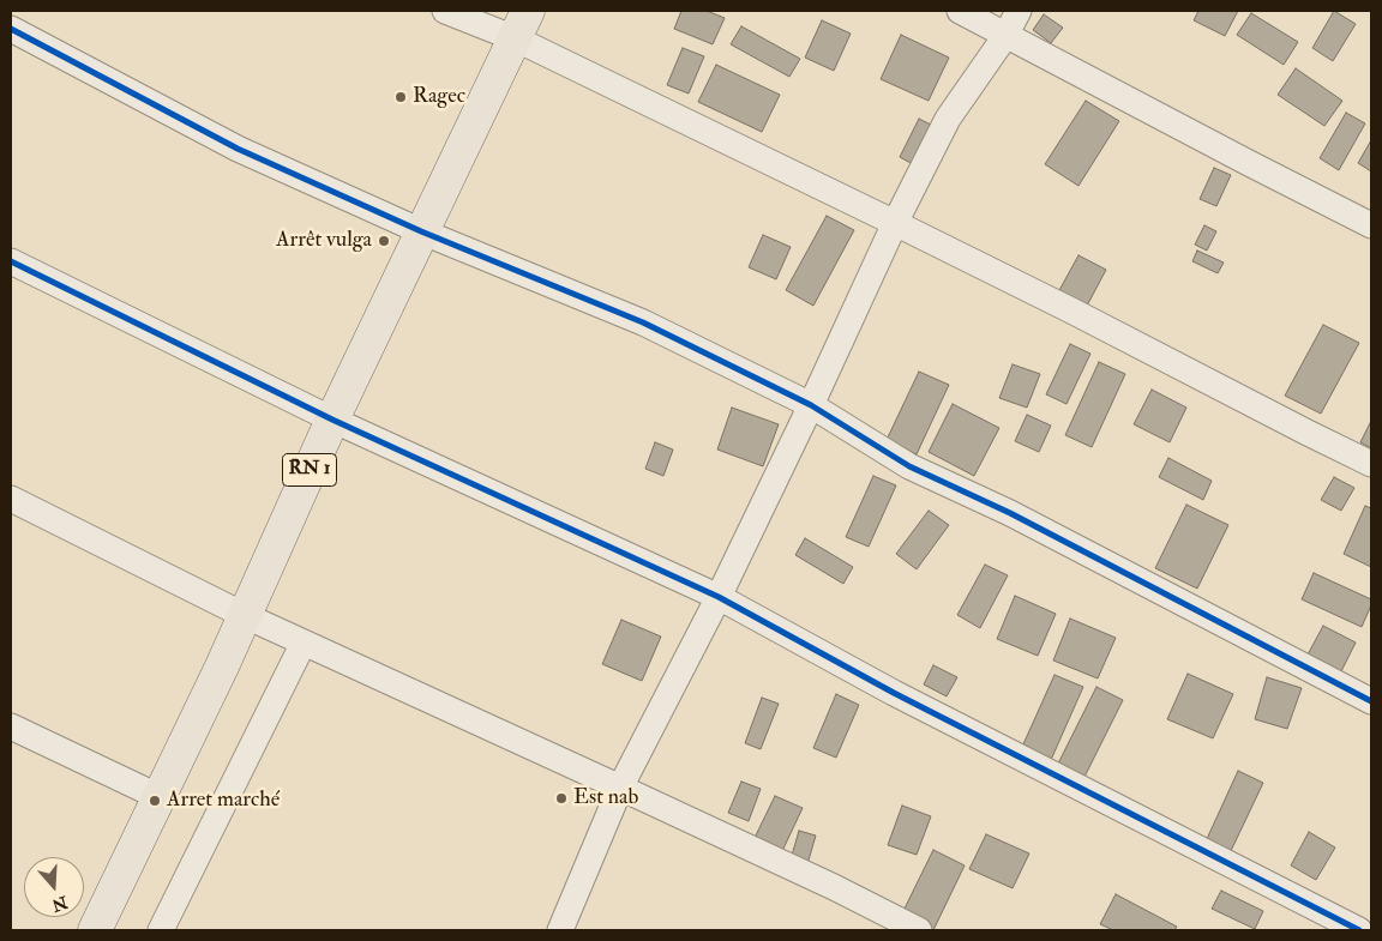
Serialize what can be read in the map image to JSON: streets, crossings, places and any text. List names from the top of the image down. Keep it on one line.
{"streets":{"highway":["RN 1"]},"places":["Ragec","Arrêt vulga","Est nab","Arret marché"],"north":"bottom"}
